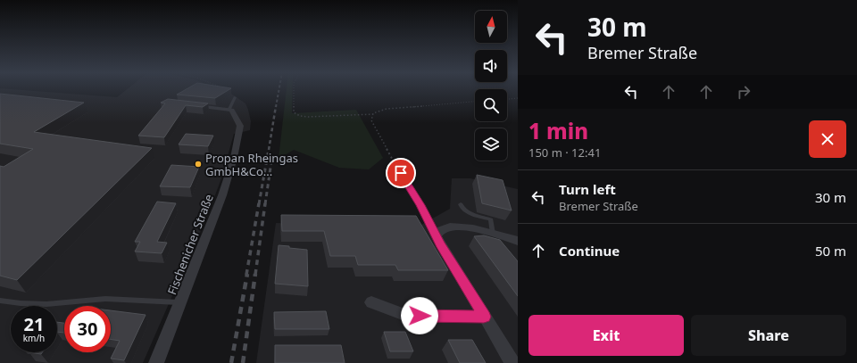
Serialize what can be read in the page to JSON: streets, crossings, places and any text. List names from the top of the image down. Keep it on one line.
{"streets":{"street":["Fischenicher Straße"]},"places":["Propan Rheingas GmbH&Co..."],"north":"top","page":{"turn":["30 m","Bremer Straße"],"heading":["1 min","150 m · 12:41"],"list":[{"name":"Turn left","note":"Bremer Straße","value":"30 m"},{"name":"Continue","value":"50 m"}],"speed":"21 km/h","limit":"30","buttons":["Exit","Share"]}}
